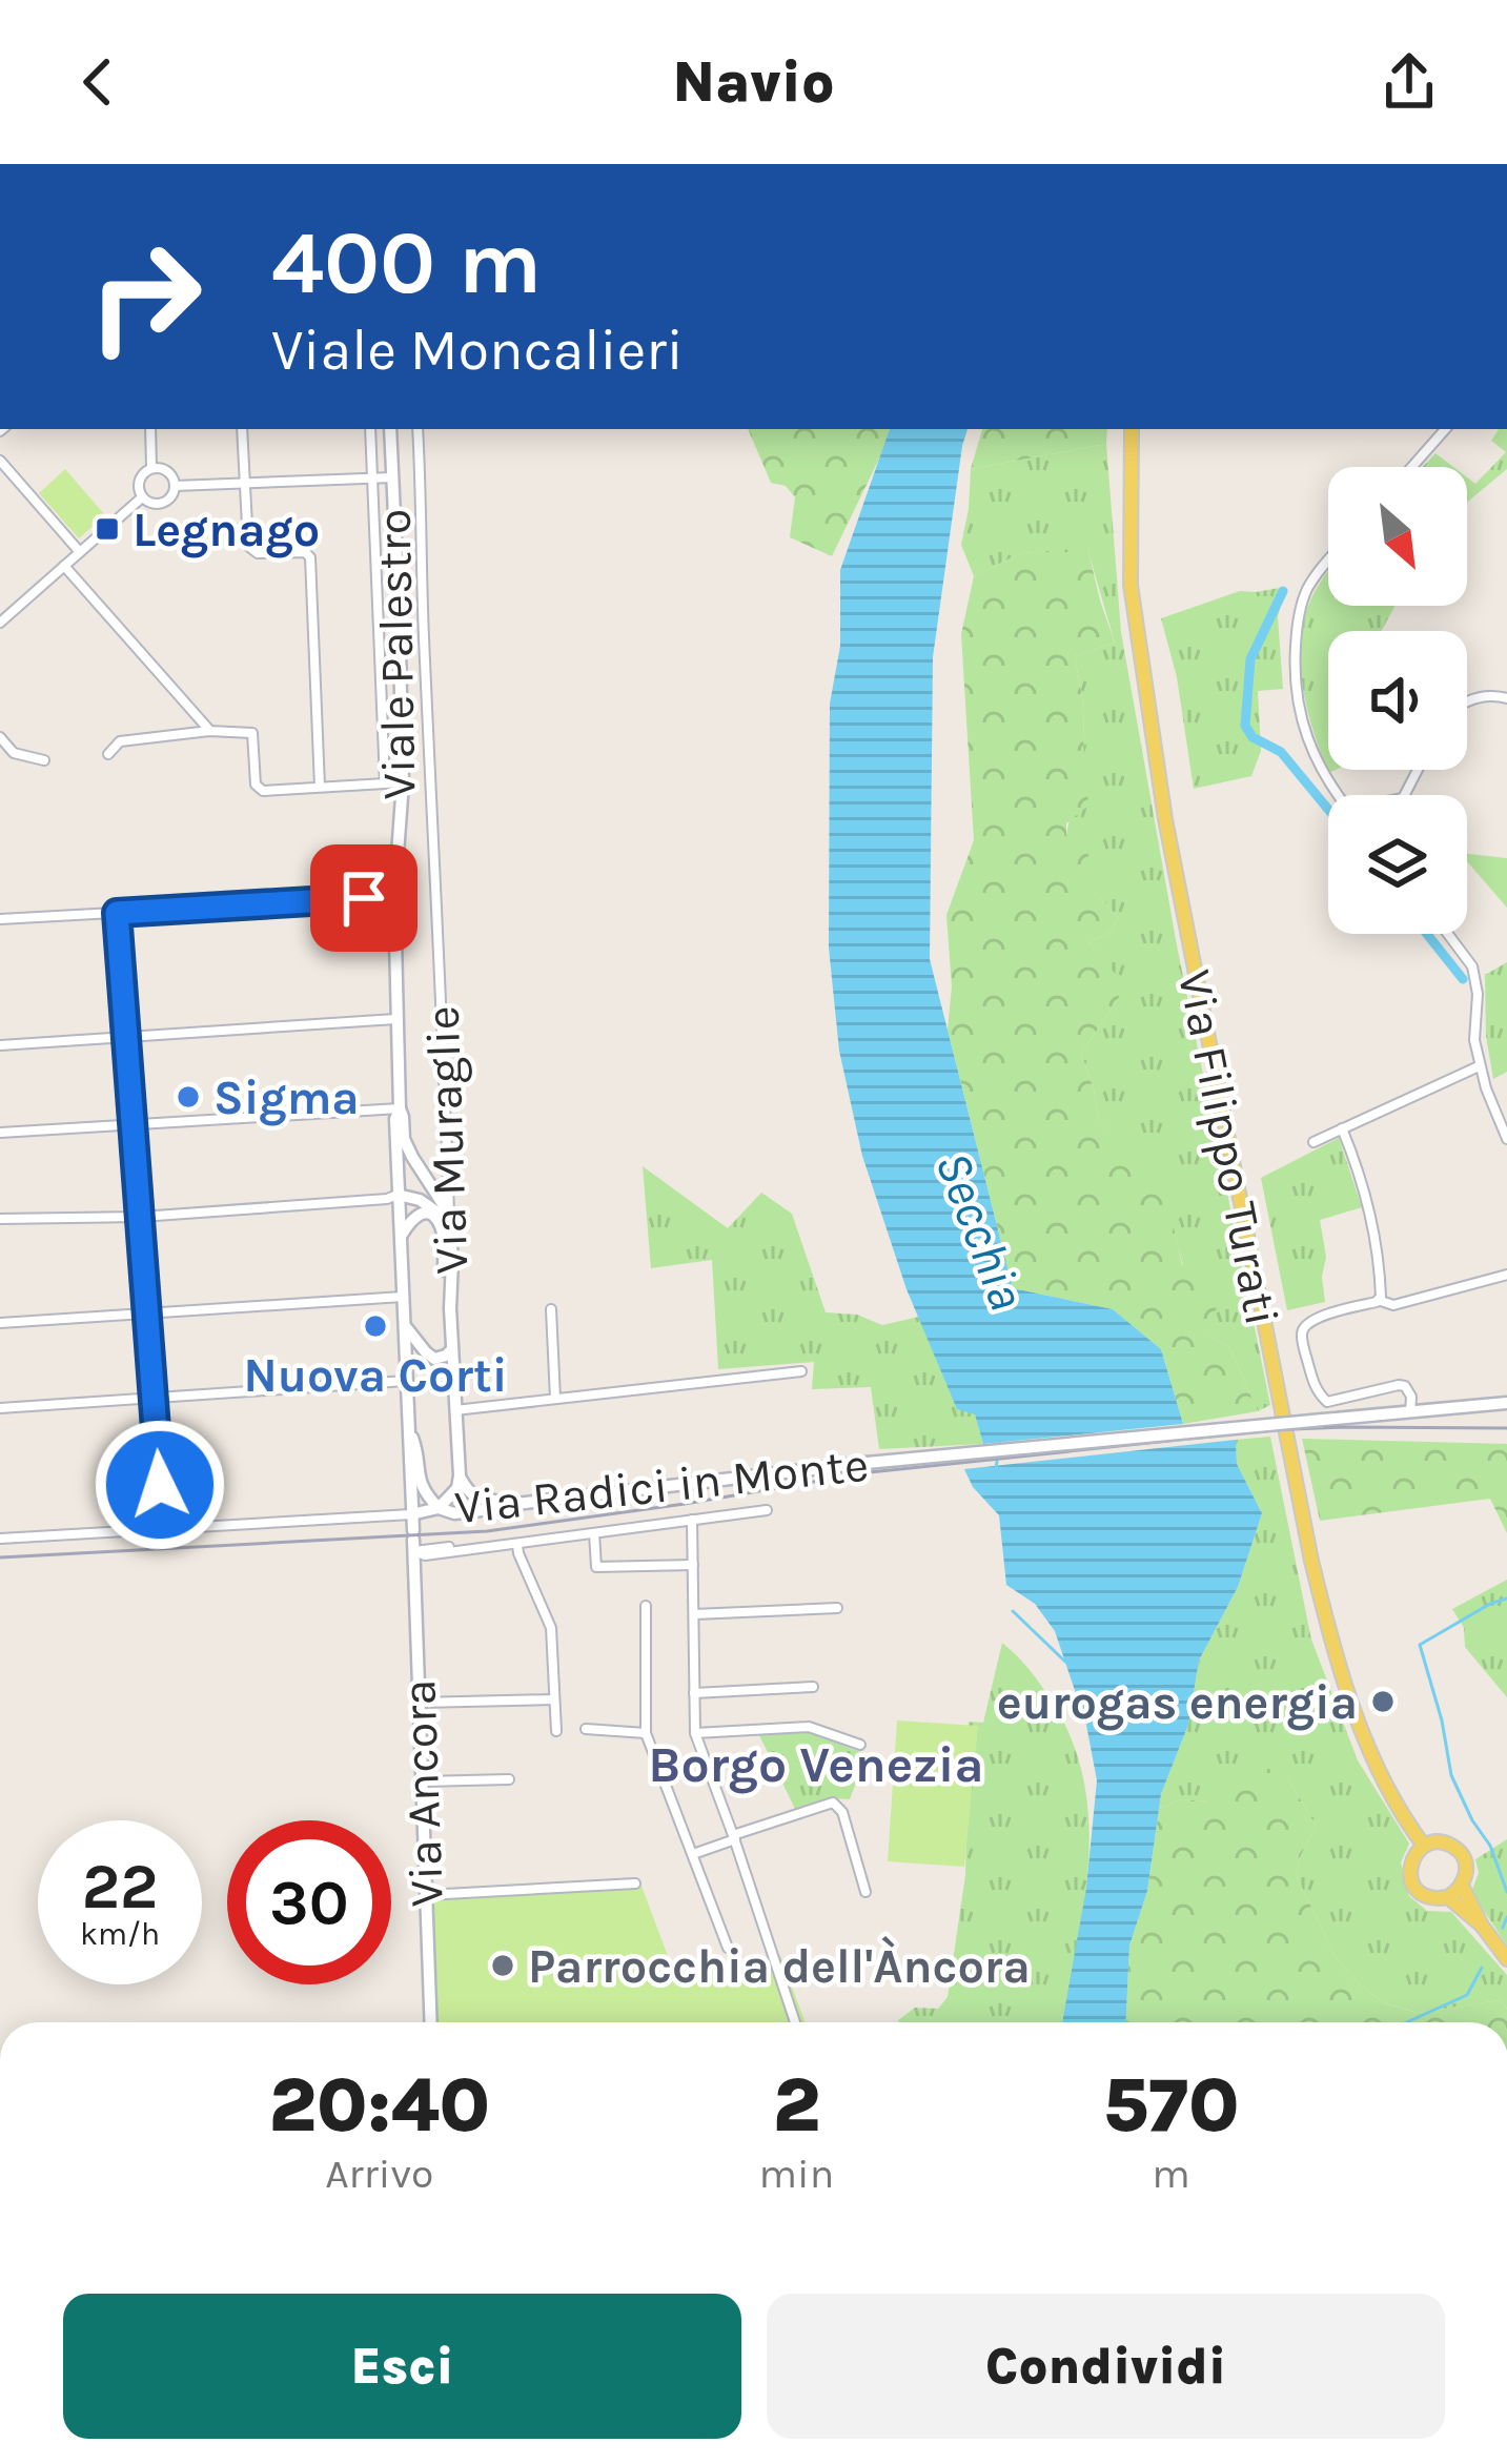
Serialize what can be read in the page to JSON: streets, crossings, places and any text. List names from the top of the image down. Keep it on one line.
{"streets":{"main road":["Viale Palestro","Via Muraglie","Via Filippo Turati","Via Radici in Monte","Via Ancora"]},"crossings":[["Viale Palestro","Via Muraglie"],["Viale Palestro","Via Radici in Monte"],["Viale Palestro","Via Ancora"],["Via Radici in Monte","Via Ancora"]],"districts":["Borgo Venezia"],"water":["Secchia"],"places":{"transit":["Legnago"],"other":["Sigma","Nuova Corti","eurogas energia","Parrocchia dell'Àncora"]},"north":"bottom right","page":{"header":"Navio","turn":["400 m","Viale Moncalieri"],"speed":"22 km/h","limit":"30","eta":["20:40","Arrivo","2","min","570","m"],"buttons":["Esci","Condividi"]}}
